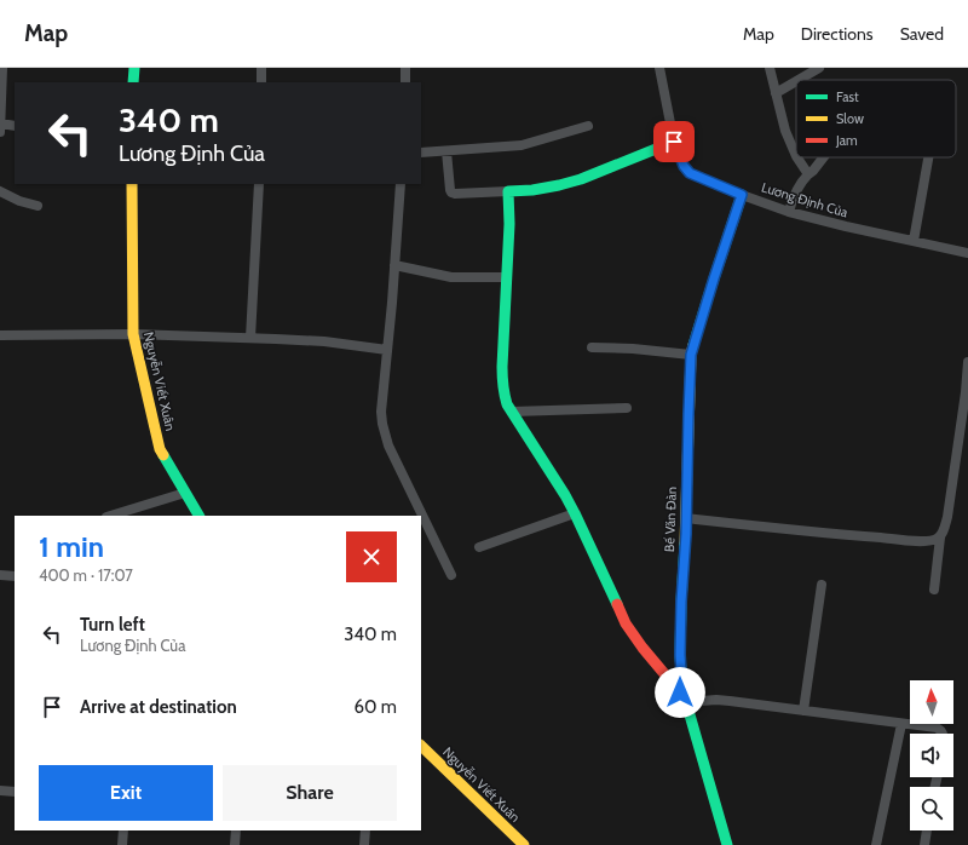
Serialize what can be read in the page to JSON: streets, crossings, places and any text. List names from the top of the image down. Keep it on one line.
{"streets":{"street":["Lương Định Của","Nguyễn Viết Xuân","Bế Văn Đàn"]},"crossings":[["Lương Định Của","Bế Văn Đàn"]],"legend":["Fast","Slow","Jam"],"north":"top","page":{"header":"Map","nav":["Map","Directions","Saved"],"turn":["340 m","Lương Định Của"],"heading":["1 min","400 m · 17:07"],"list":[{"name":"Turn left","note":"Lương Định Của","value":"340 m"},{"name":"Arrive at destination","value":"60 m"}],"buttons":["Exit","Share"]}}
